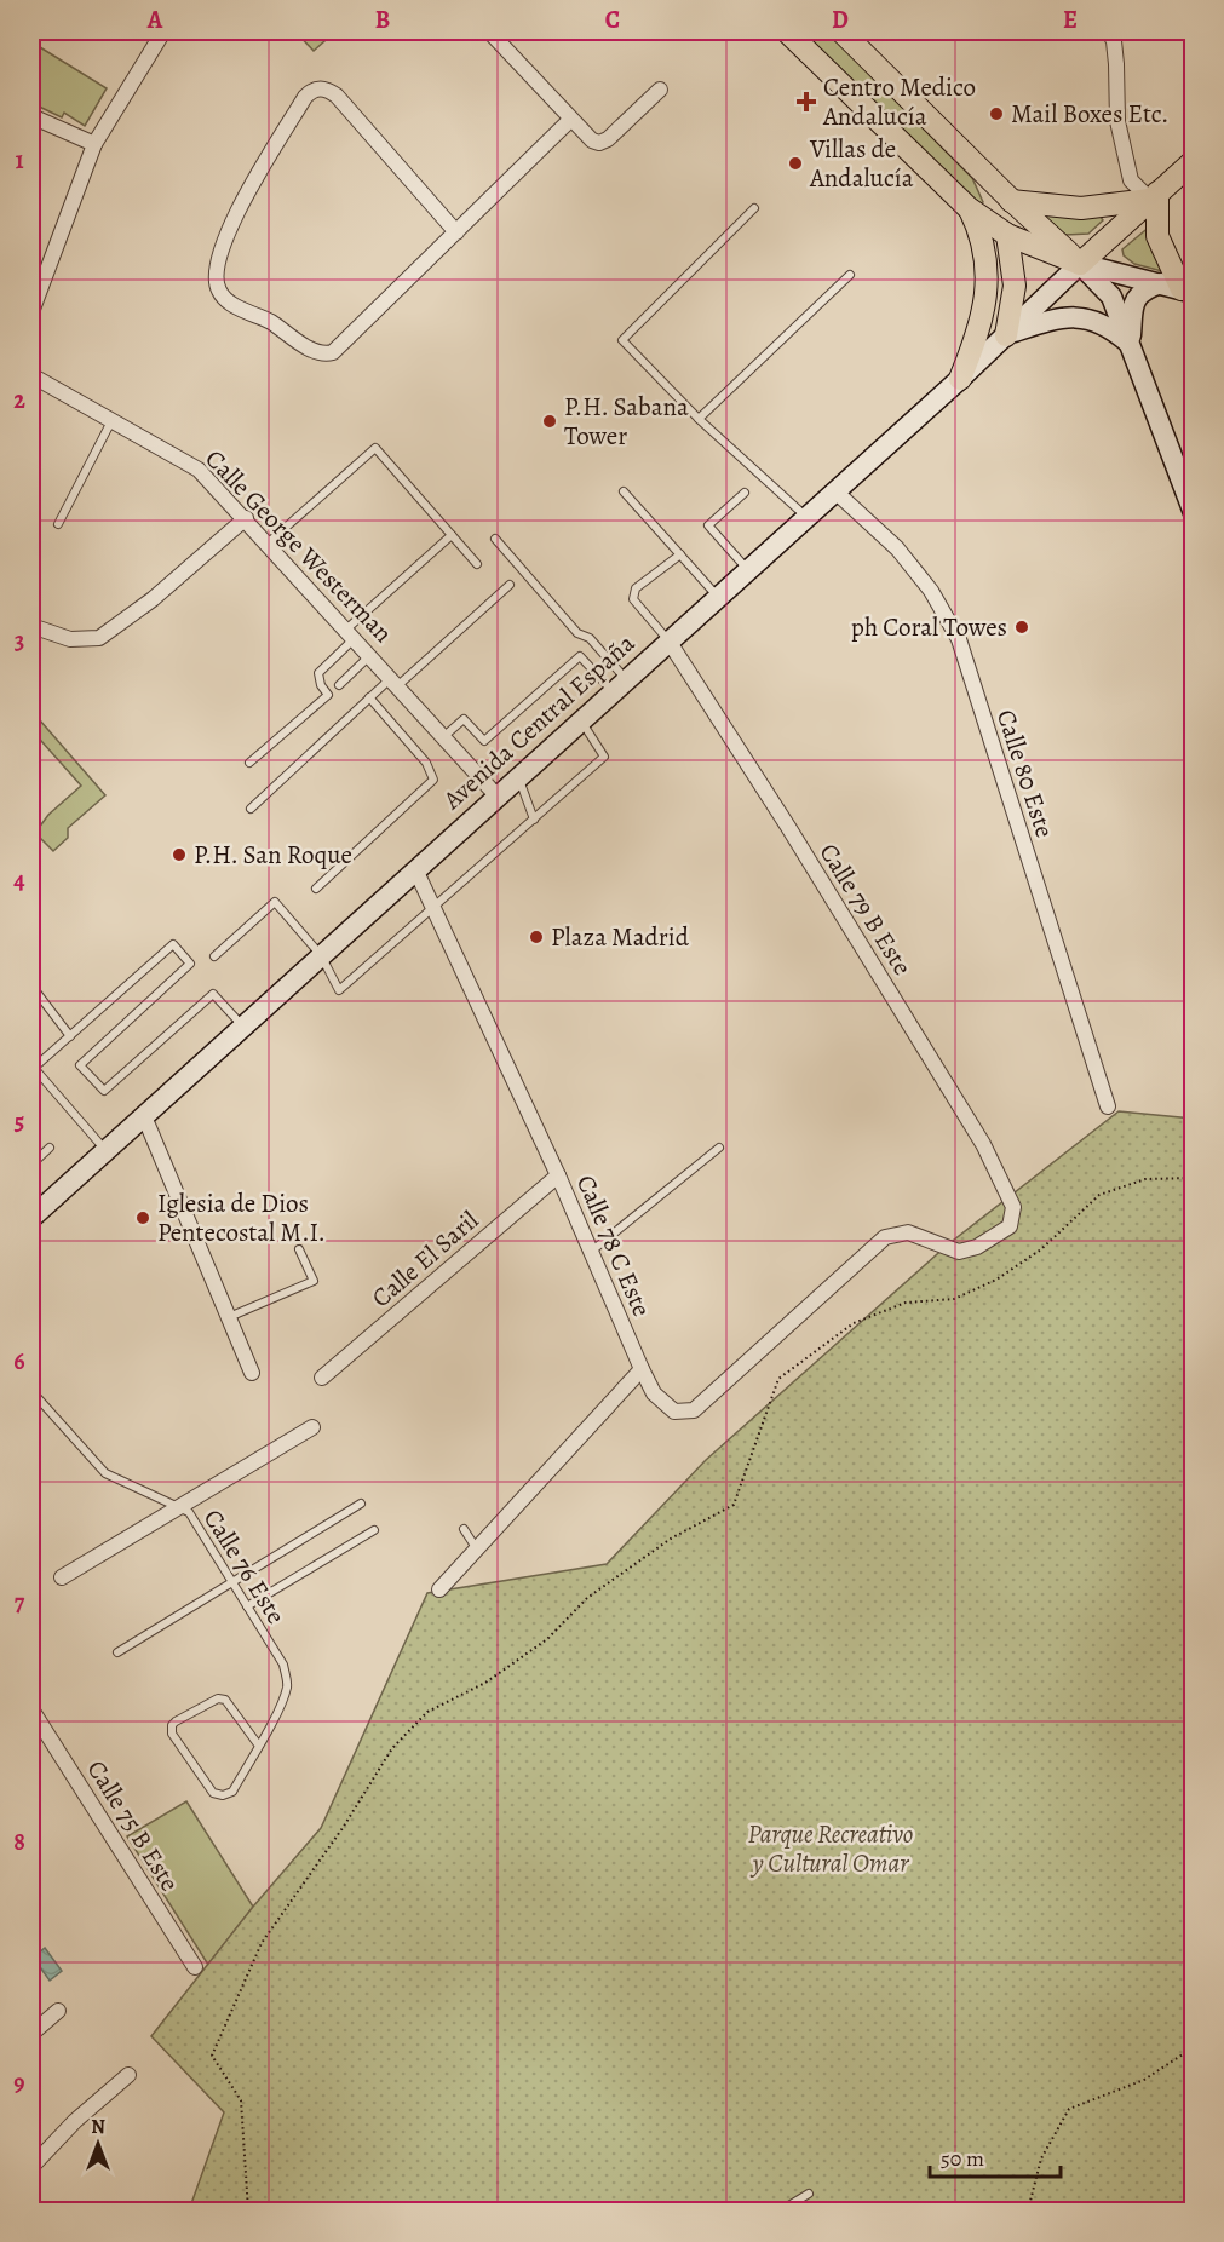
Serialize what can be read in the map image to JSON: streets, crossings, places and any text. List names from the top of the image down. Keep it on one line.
{"streets":{"main road":["Avenida Central España"],"street":["Calle George Westerman","Calle 80 Este","Calle 79 B Este","Calle 78 C Este","Calle El Saril","Calle 75 B Este"],"lane":["Calle 76 Este"]},"crossings":[["Calle George Westerman","Avenida Central España"],["Avenida Central España","Calle 80 Este"],["Avenida Central España","Calle 79 B Este"],["Avenida Central España","Calle 78 C Este"],["Calle 79 B Este","Calle 78 C Este"],["Calle 78 C Este","Calle El Saril"]],"parks":["Parque Recreativo y Cultural Omar"],"places":{"health":["Centro Medico Andalucía"],"other":["Mail Boxes Etc.","Villas de Andalucía","P.H. Sabana Tower","ph Coral Towes","P.H. San Roque","Plaza Madrid","Iglesia de Dios Pentecostal M.I."]},"scale_bar":"50 m","north":"top","grid":{"columns":["A","B","C","D","E"],"rows":["1","2","3","4","5","6","7","8","9"]}}
